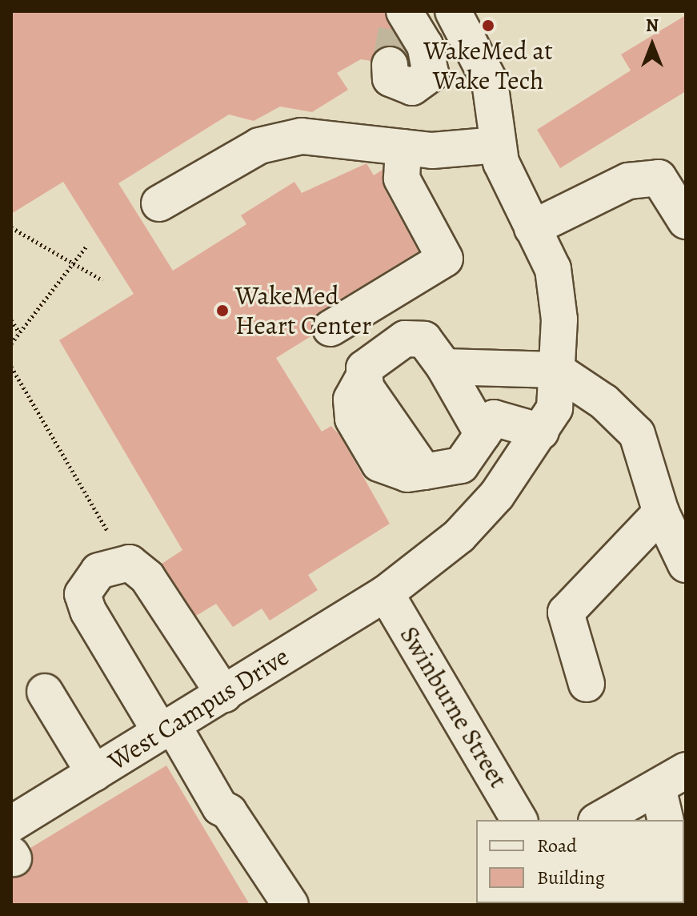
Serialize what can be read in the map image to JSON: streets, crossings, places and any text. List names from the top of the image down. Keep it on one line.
{"streets":{"street":["Swinburne Street","West Campus Drive"]},"crossings":[["Swinburne Street","West Campus Drive"]],"places":["WakeMed at Wake Tech","WakeMed Heart Center"],"legend":["Road","Building"],"north":"top"}
